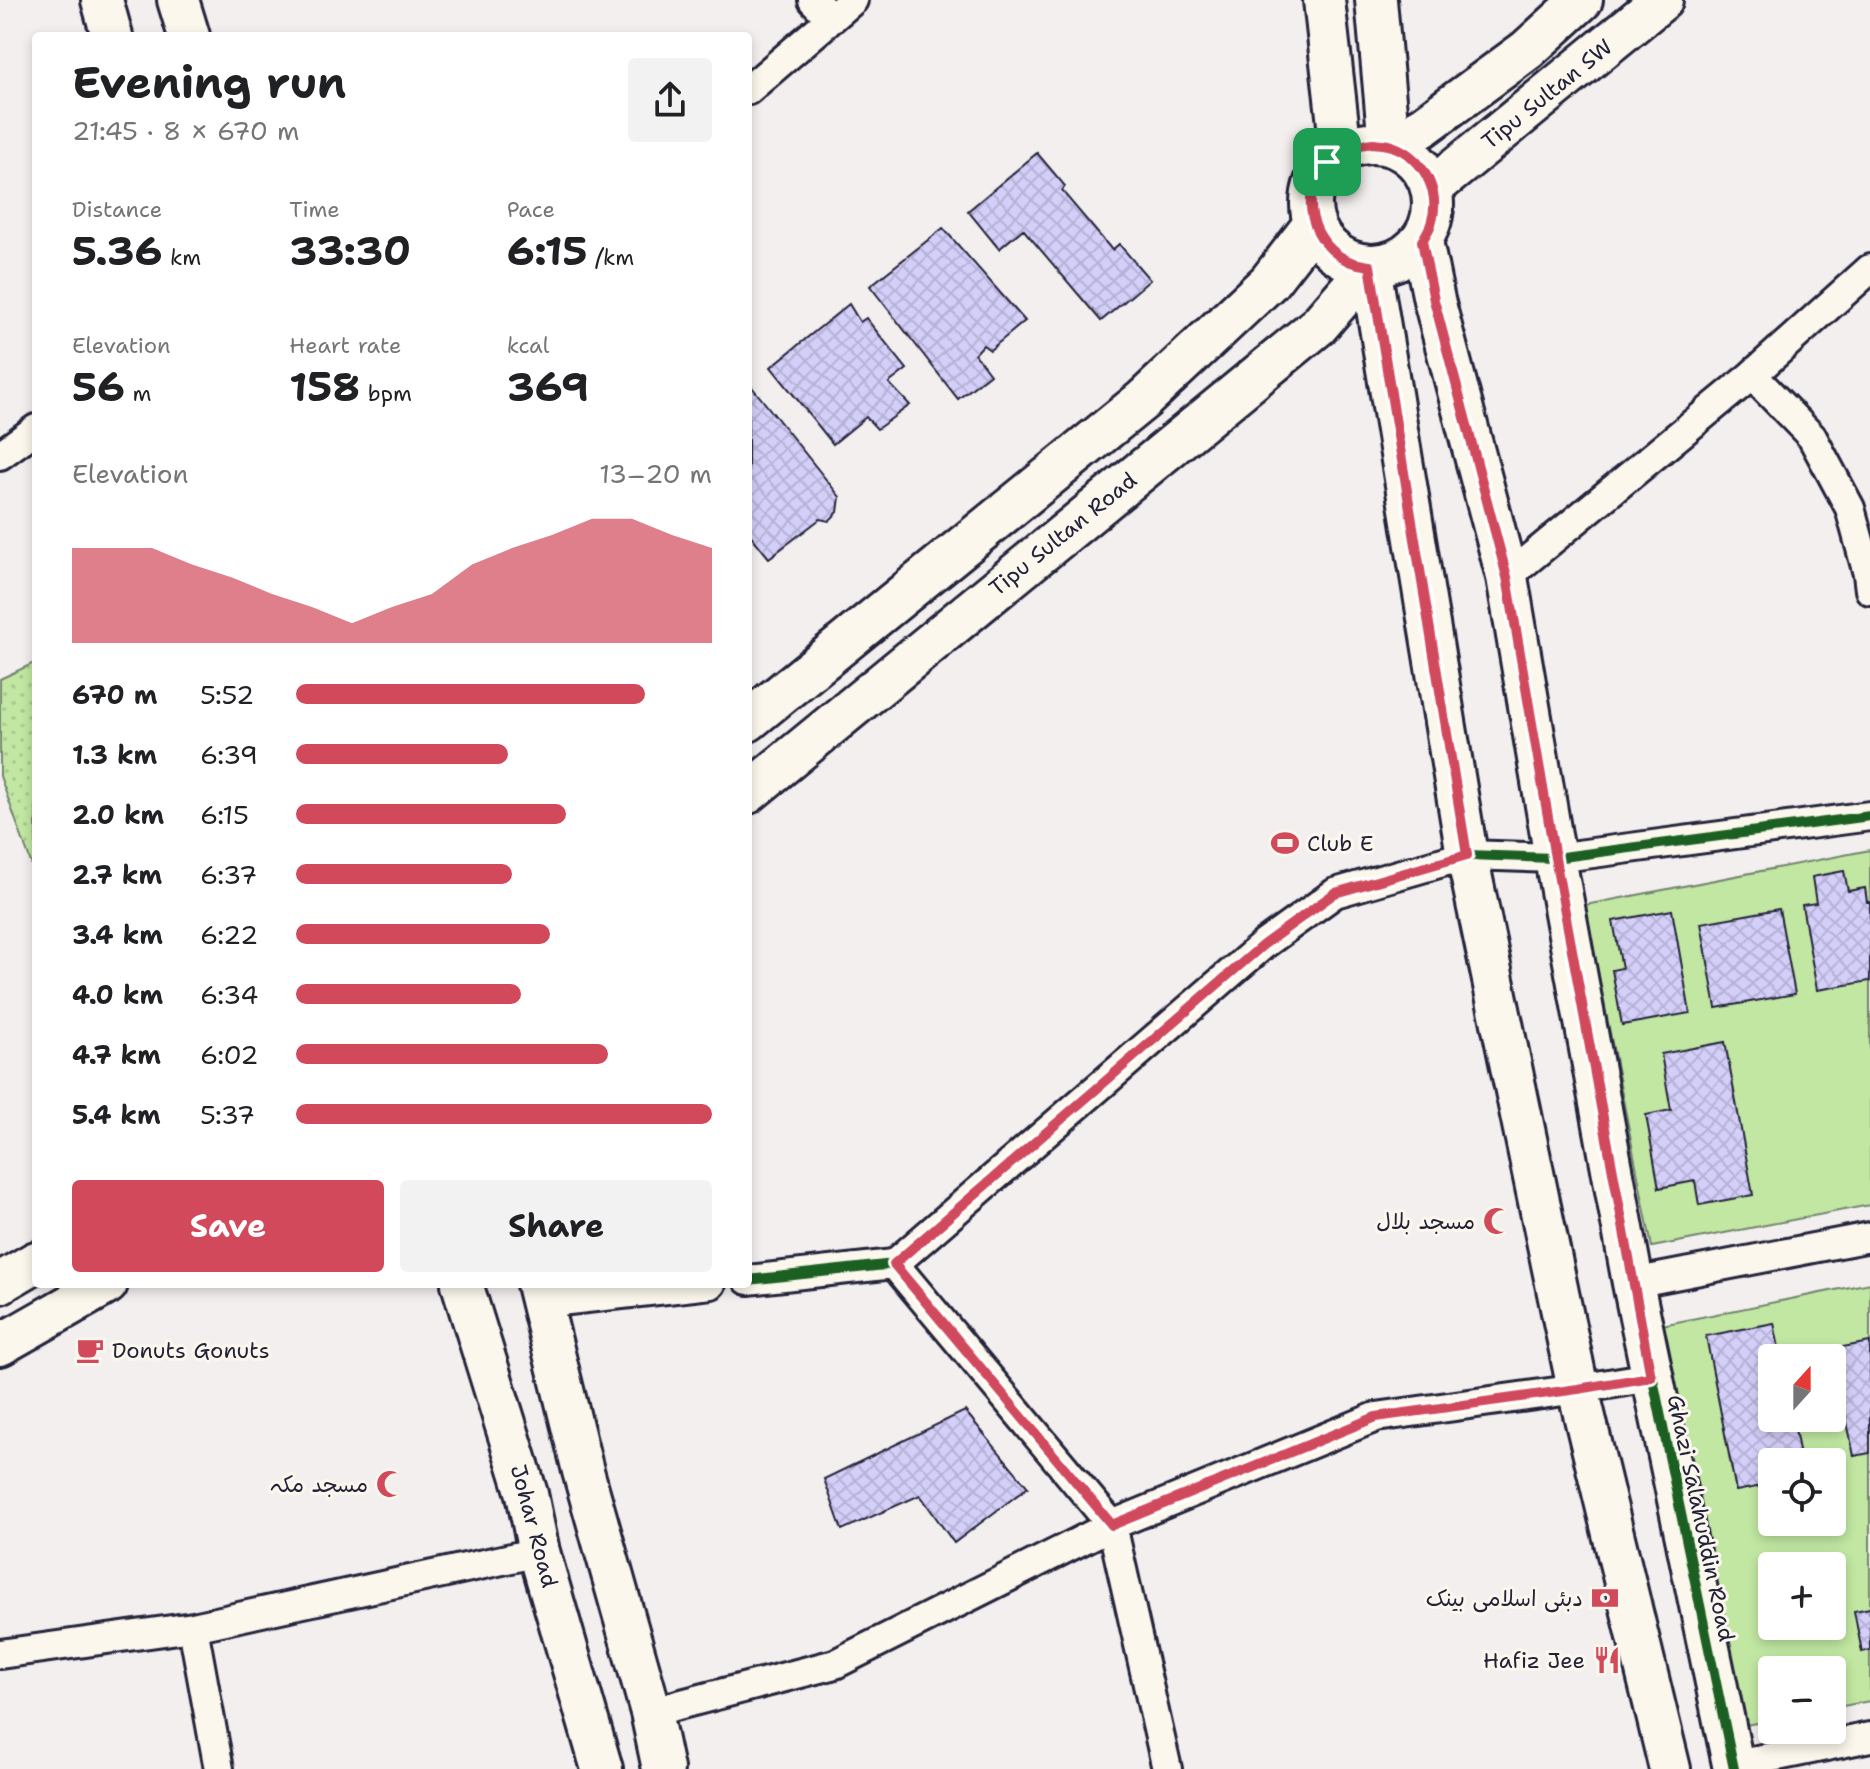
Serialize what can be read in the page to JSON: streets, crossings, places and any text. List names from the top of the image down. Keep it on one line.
{"streets":{"street":["Tipu Sultan SW","Tipu Sultan Road","Ghazi Salahuddin Road","Johar Road"]},"crossings":[["Tipu Sultan SW","Tipu Sultan Road"],["Tipu Sultan SW","Ghazi Salahuddin Road"],["Tipu Sultan Road","Ghazi Salahuddin Road"]],"places":{"sports":["Club E"],"mosque":["مسجد بلال","مسجد مکہ"],"cafe":["Donuts Gonuts"],"bank":["دبئی اسلامی بینک"],"restaurant":["Hafiz Jee"]},"north":"top","page":{"heading":["Evening run","21:45 · 8 × 670 m"],"stats":[["Distance","5.36 km"],["Time","33:30"],["Pace","6:15 /km"],["Elevation","56 m"],["Heart rate","158 bpm"],["kcal","369"]],"chart":["Elevation","13–20 m"],"list":[{"name":"670 m","note":"5:52"},{"name":"1.3 km","note":"6:39"},{"name":"2.0 km","note":"6:15"},{"name":"2.7 km","note":"6:37"},{"name":"3.4 km","note":"6:22"},{"name":"4.0 km","note":"6:34"},{"name":"4.7 km","note":"6:02"},{"name":"5.4 km","note":"5:37"}],"buttons":["Save","Share"],"map_buttons":["+","−"]}}
